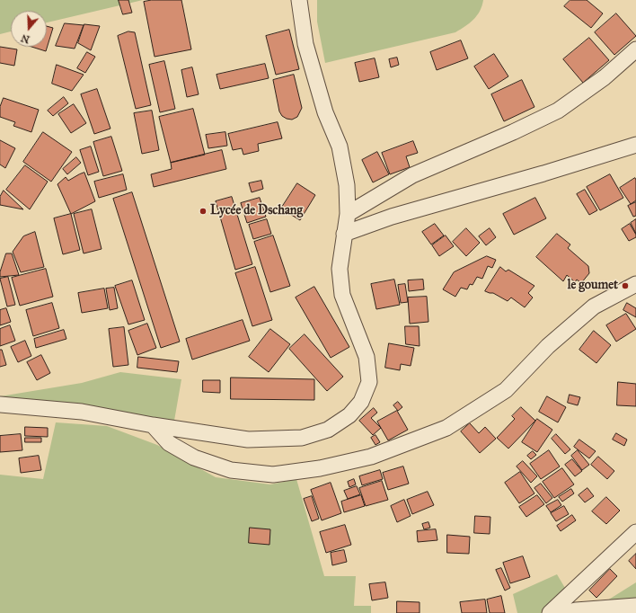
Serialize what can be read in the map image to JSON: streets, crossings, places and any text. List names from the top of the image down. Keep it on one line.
{"places":["Lycée de Dschang","le goumet"],"north":"bottom"}
